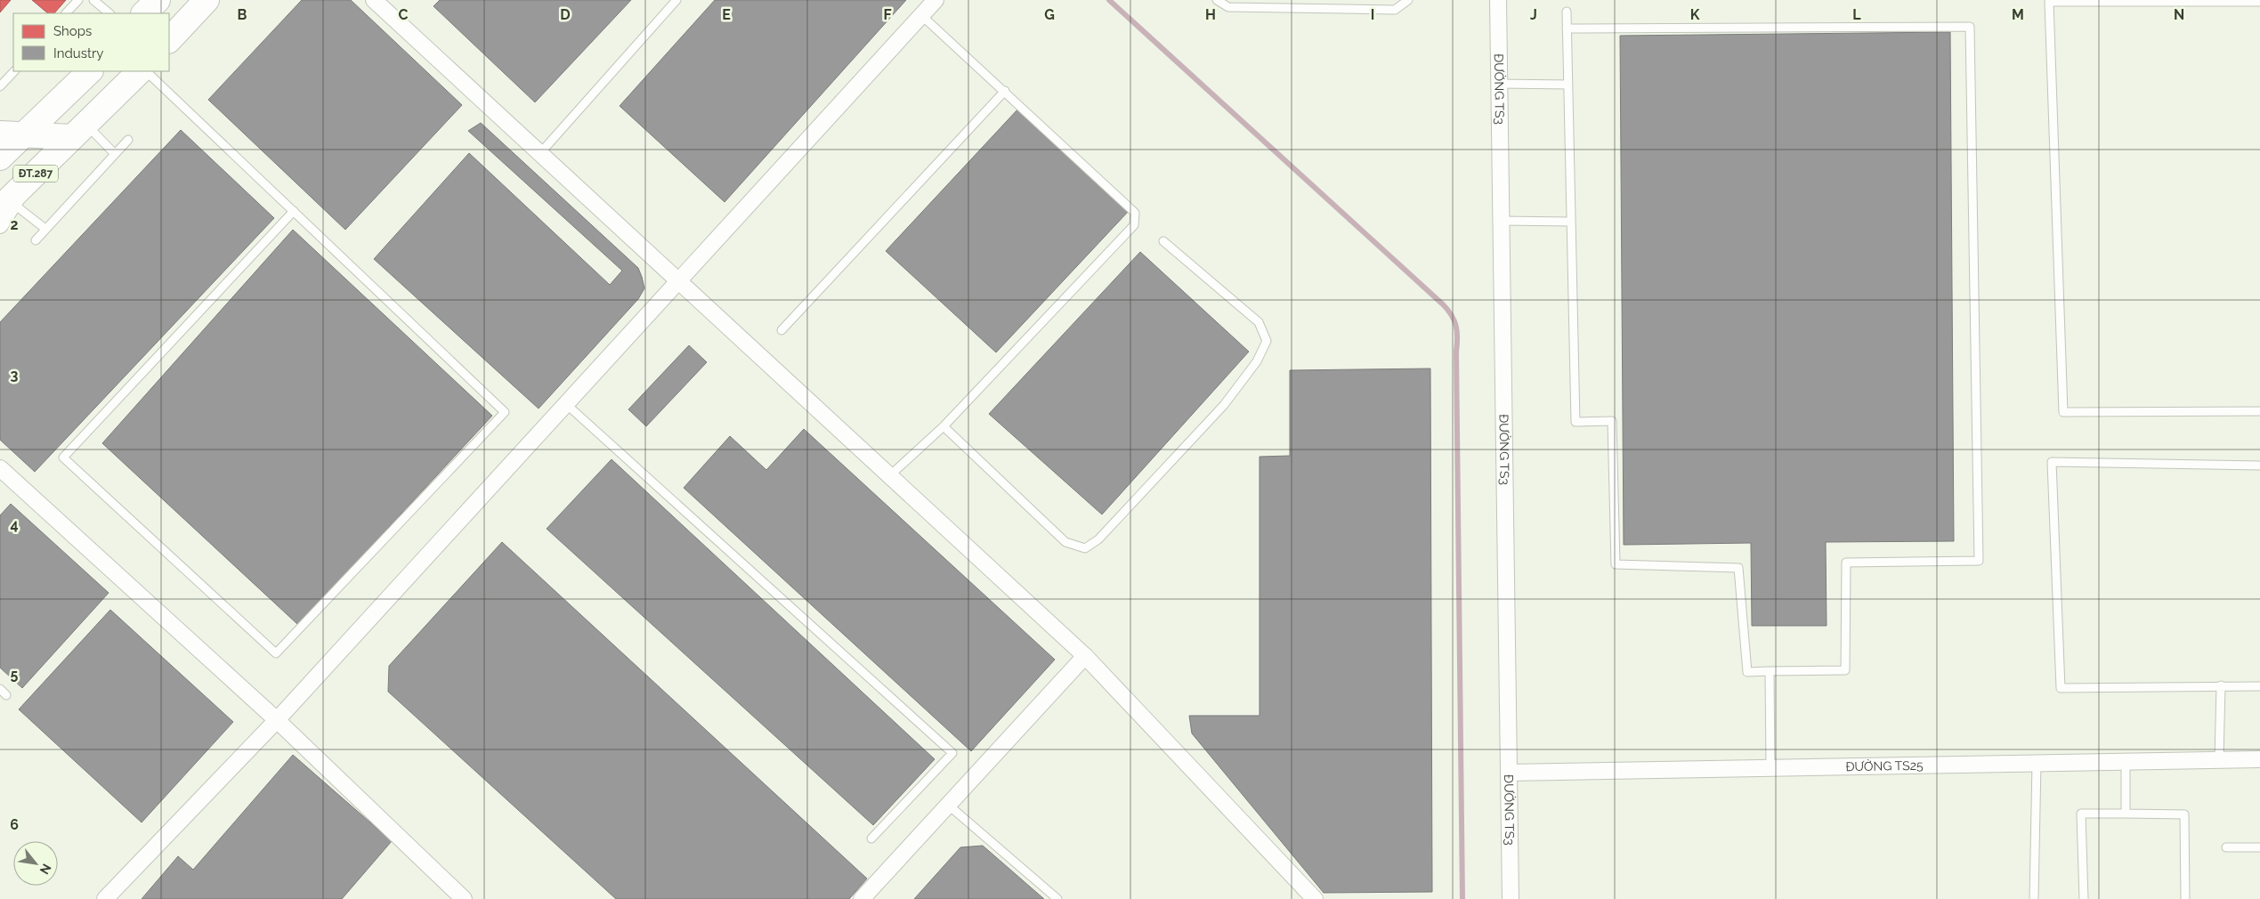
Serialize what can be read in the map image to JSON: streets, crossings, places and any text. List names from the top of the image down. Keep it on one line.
{"streets":{"main road":["ĐT.287"],"street":["ĐƯỜNG TS3","ĐƯỜNG TS25"]},"crossings":[["ĐƯỜNG TS3","ĐƯỜNG TS25"]],"legend":["Shops","Industry"],"north":"bottom right","grid":{"columns":["B","C","D","E","F","G","H","I","J","K","L","M","N"],"rows":["2","3","4","5","6"]}}
